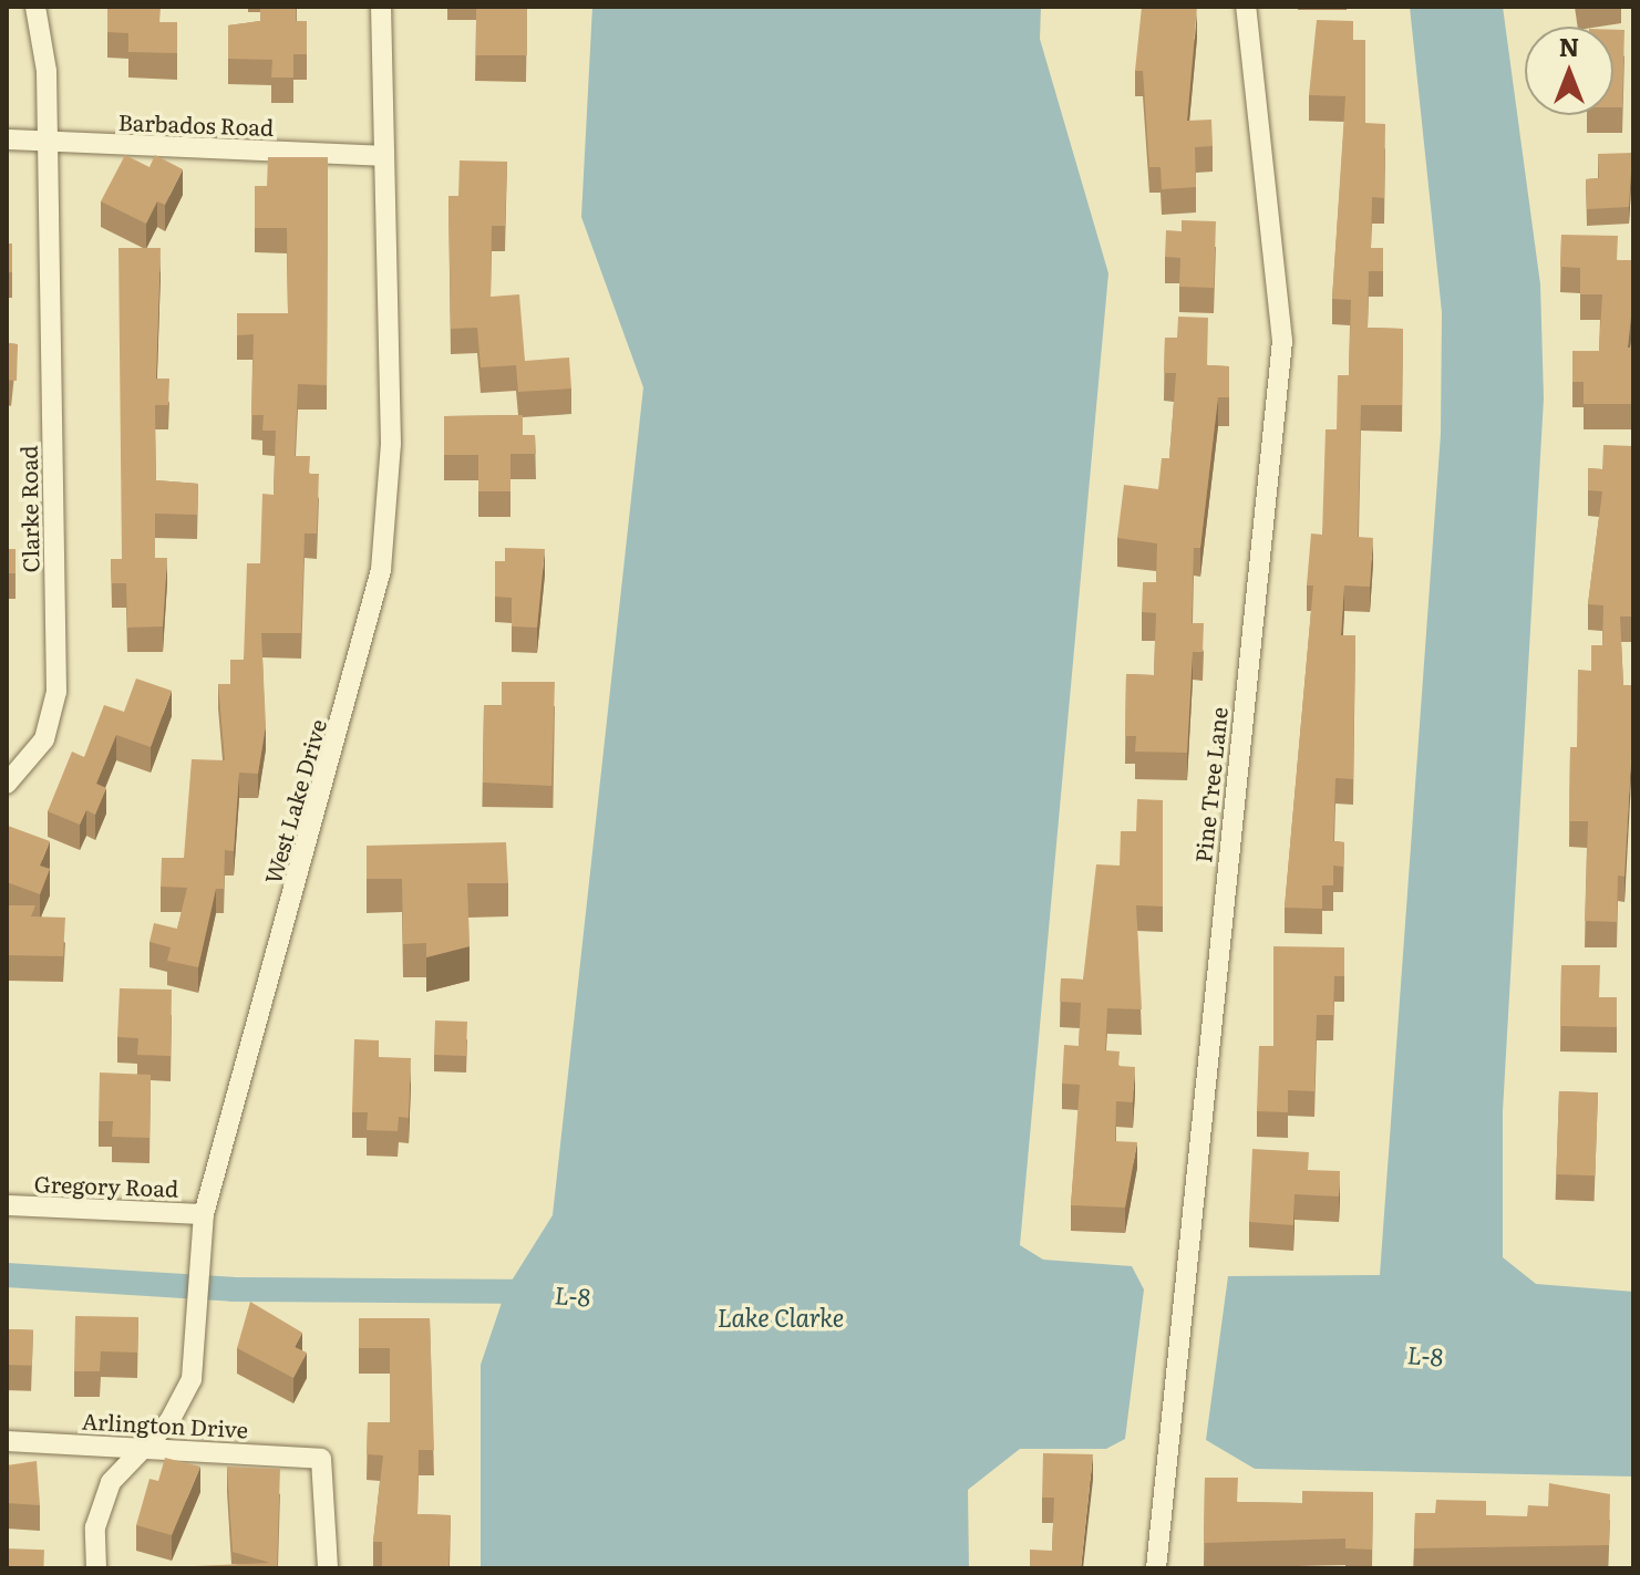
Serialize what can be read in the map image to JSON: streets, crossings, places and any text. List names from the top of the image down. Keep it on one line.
{"streets":{"street":["Barbados Road","Clarke Road","Pine Tree Lane","West Lake Drive","Gregory Road","Arlington Drive"]},"crossings":[["Barbados Road","Clarke Road"],["Barbados Road","West Lake Drive"],["West Lake Drive","Gregory Road"],["West Lake Drive","Arlington Drive"]],"water":["L-8","Lake Clarke"],"north":"top"}
